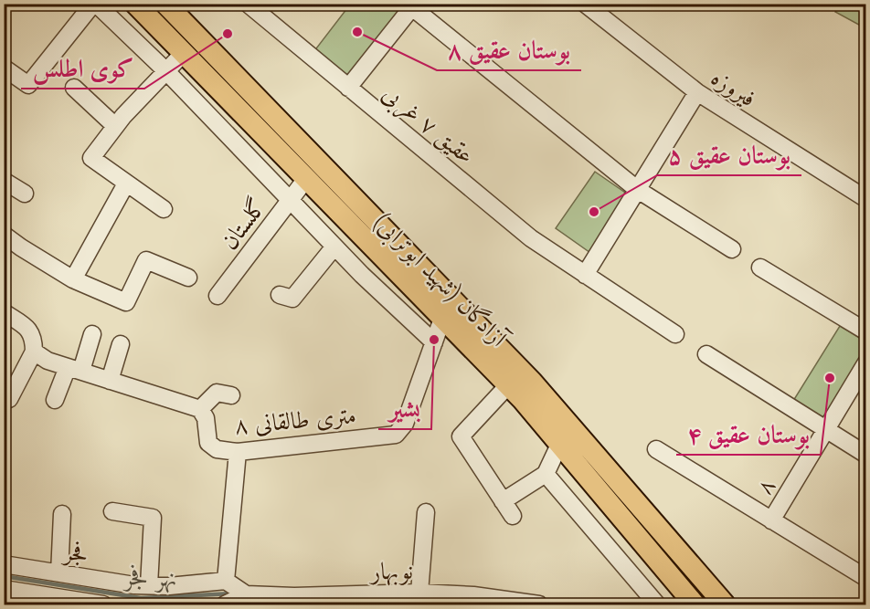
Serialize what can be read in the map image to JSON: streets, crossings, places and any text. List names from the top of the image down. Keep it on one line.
{"streets":{"main road":["آزادگان (شهید ابوترابی)"],"street":["فیروزه","عقیق ۷ غربی","گلستان","۸ متری طالقانی","۸","فجر","نوبهار"]},"crossings":[["گلستان","آزادگان (شهید ابوترابی)"],["آزادگان (شهید ابوترابی)","۸ متری طالقانی"]],"water":["نهر فجر"],"places":["بوستان عقیق ۸","کوی اطلس","بوستان عقیق ۵","بشیر","بوستان عقیق ۴"]}
